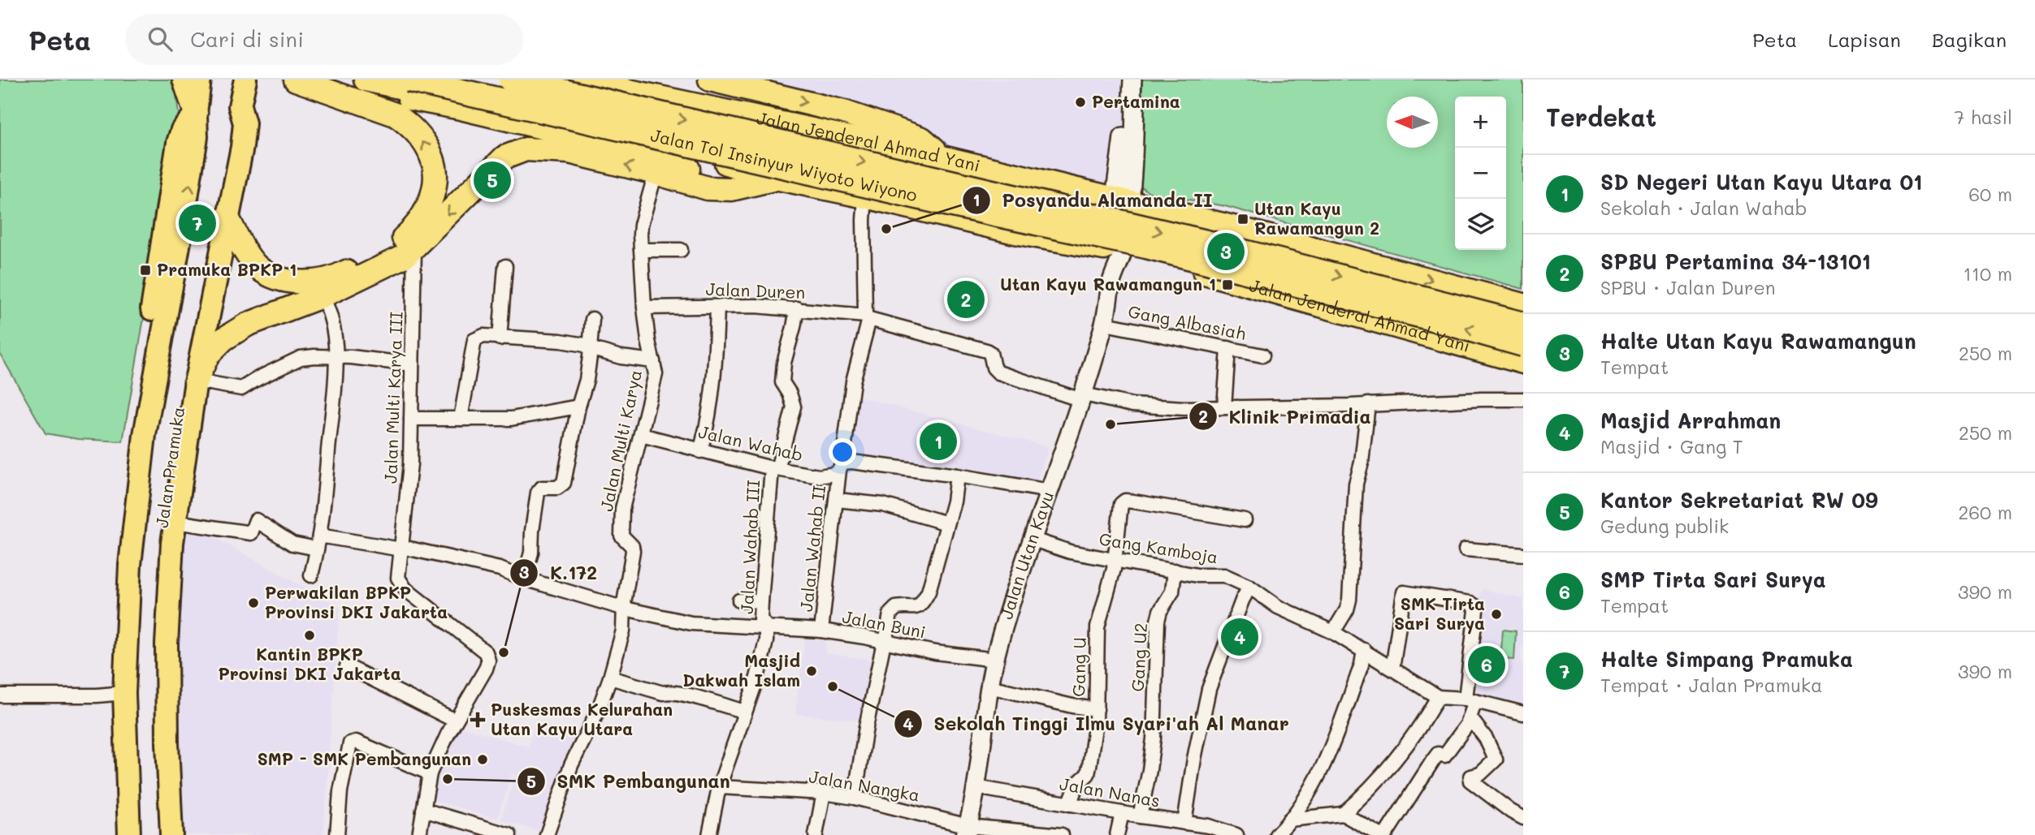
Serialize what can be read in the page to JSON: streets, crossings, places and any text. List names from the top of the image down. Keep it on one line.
{"streets":{"highway":["Jalan Jenderal Ahmad Yani","Jalan Tol Insinyur Wiyoto Wiyono"],"main road":["Jalan Pramuka"],"street":["Jalan Duren","Gang Albasiah","Jalan Multi Karya III","Jalan Multi Karya","Jalan Wahab","Jalan Wahab III","Jalan Wahab II","Gang Kamboja","Jalan Utan Kayu","Jalan Buni","Gang U2","Gang U","Jalan Nangka","Jalan Nanas"]},"crossings":[["Jalan Jenderal Ahmad Yani","Jalan Utan Kayu"],["Jalan Duren","Jalan Multi Karya"],["Jalan Duren","Jalan Wahab III"],["Jalan Duren","Jalan Wahab II"],["Jalan Duren","Jalan Utan Kayu"],["Gang Albasiah","Jalan Utan Kayu"],["Jalan Multi Karya III","Jalan Buni"],["Jalan Multi Karya","Jalan Wahab"],["Jalan Multi Karya","Jalan Buni"],["Jalan Wahab","Jalan Wahab III"],["Jalan Wahab","Jalan Wahab II"],["Jalan Wahab","Jalan Utan Kayu"],["Jalan Pramuka","Jalan Buni"],["Jalan Wahab III","Jalan Buni"],["Jalan Wahab III","Jalan Nangka"],["Jalan Wahab II","Jalan Buni"],["Gang Kamboja","Jalan Utan Kayu"],["Gang Kamboja","Gang U2"],["Gang Kamboja","Gang U"],["Jalan Utan Kayu","Jalan Buni"],["Jalan Utan Kayu","Jalan Nangka"],["Jalan Utan Kayu","Jalan Nanas"],["Gang U2","Jalan Nanas"],["Gang U","Jalan Nanas"]],"places":{"other":["Pertamina","Posyandu Alamanda II","Klinik Primadia","Perwakilan BPKP Provinsi DKI Jakarta","SMK Tirta Sari Surya","Kantin BPKP Provinsi DKI Jakarta","K.172","Masjid Dakwah Islam","Sekolah Tinggi Ilmu Syari'ah Al Manar","SMP - SMK Pembangunan","SMK Pembangunan"],"transit":["Utan Kayu Rawamangun 2","Pramuka BPKP 1","Utan Kayu Rawamangun 1"],"health":["Puskesmas Kelurahan Utan Kayu Utara"]},"north":"left","page":{"header":"Peta","search":"Cari di sini","nav":["Peta","Lapisan","Bagikan"],"heading":["Terdekat","7 hasil"],"map_buttons":["+","−"],"list":[{"mark":"1","name":"SD Negeri Utan Kayu Utara 01","note":"Sekolah · Jalan Wahab","value":"60 m"},{"mark":"2","name":"SPBU Pertamina 34-13101","note":"SPBU · Jalan Duren","value":"110 m"},{"mark":"3","name":"Halte Utan Kayu Rawamangun","note":"Tempat","value":"250 m"},{"mark":"4","name":"Masjid Arrahman","note":"Masjid · Gang T","value":"250 m"},{"mark":"5","name":"Kantor Sekretariat RW 09","note":"Gedung publik","value":"260 m"},{"mark":"6","name":"SMP Tirta Sari Surya","note":"Tempat","value":"390 m"},{"mark":"7","name":"Halte Simpang Pramuka","note":"Tempat · Jalan Pramuka","value":"390 m"}],"pins":["5","7","3","2","1","4","6"]}}
